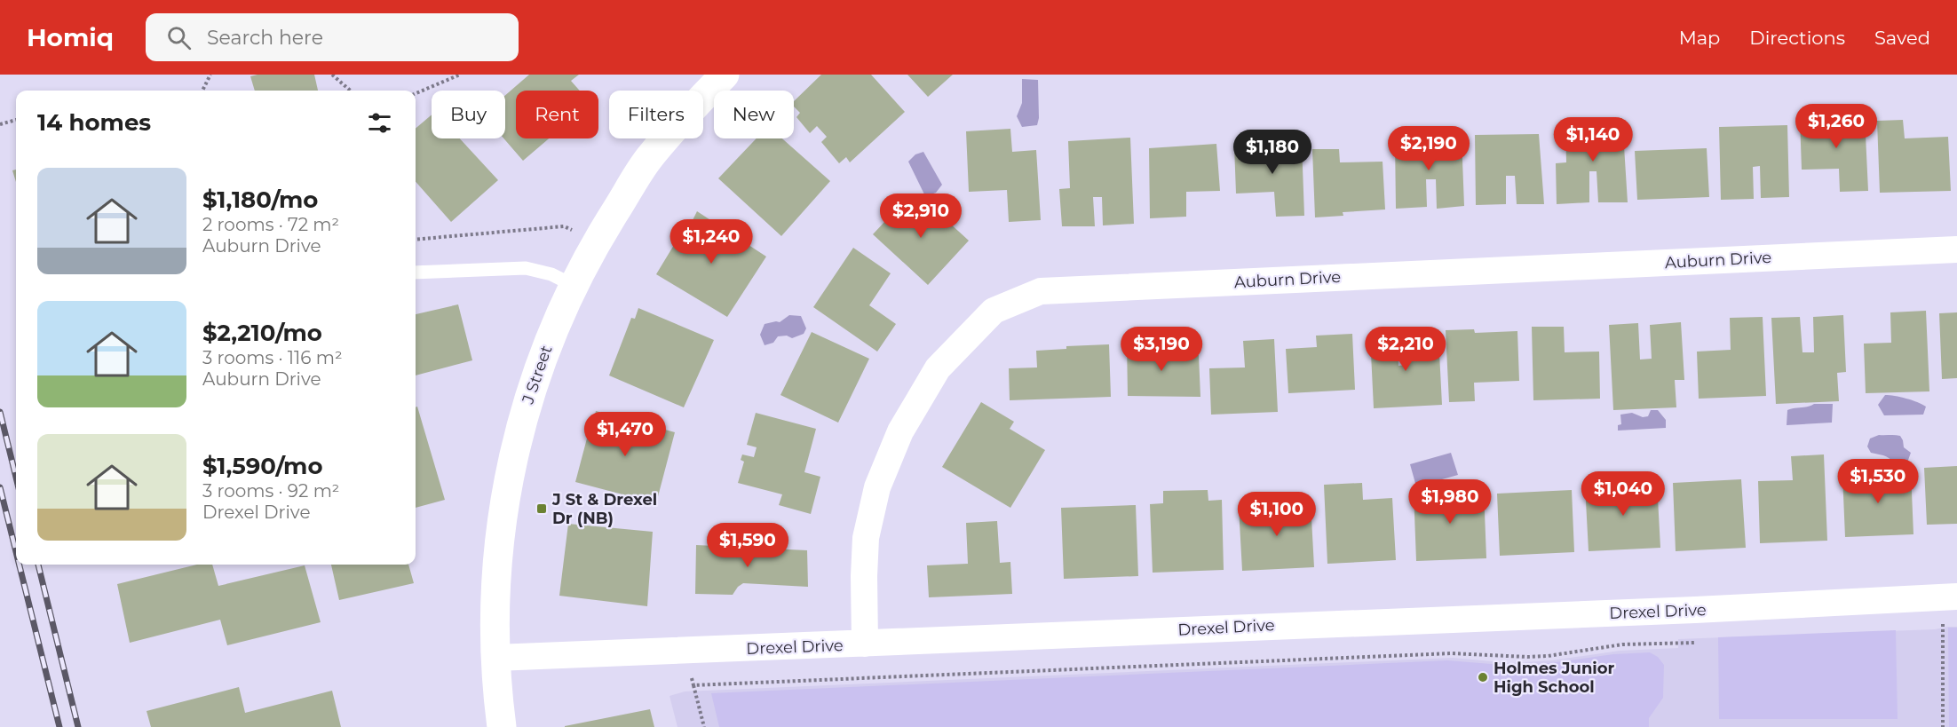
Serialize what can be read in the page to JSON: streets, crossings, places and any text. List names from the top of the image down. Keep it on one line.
{"streets":{"street":["Auburn Drive","J Street","Drexel Drive"]},"crossings":[["Auburn Drive","Drexel Drive"],["J Street","Drexel Drive"]],"places":{"transit":["J St & Drexel Dr (NB)"],"other":["Holmes Junior High School"]},"page":{"header":"Homiq","search":"Search here","nav":["Map","Directions","Saved"],"chip":["Buy","Rent","Filters","New"],"heading":"14 homes","price":["$1,260","$1,140","$2,190","$1,180","$2,910","$1,240","$3,190","$2,210","$1,470","$1,530","$1,040","$1,980","$1,100","$1,590"],"list":[{"name":"$1,180/mo","note":"2 rooms · 72 m² · Auburn Drive"},{"name":"$2,210/mo","note":"3 rooms · 116 m² · Auburn Drive"},{"name":"$1,590/mo","note":"3 rooms · 92 m² · Drexel Drive"}]}}
